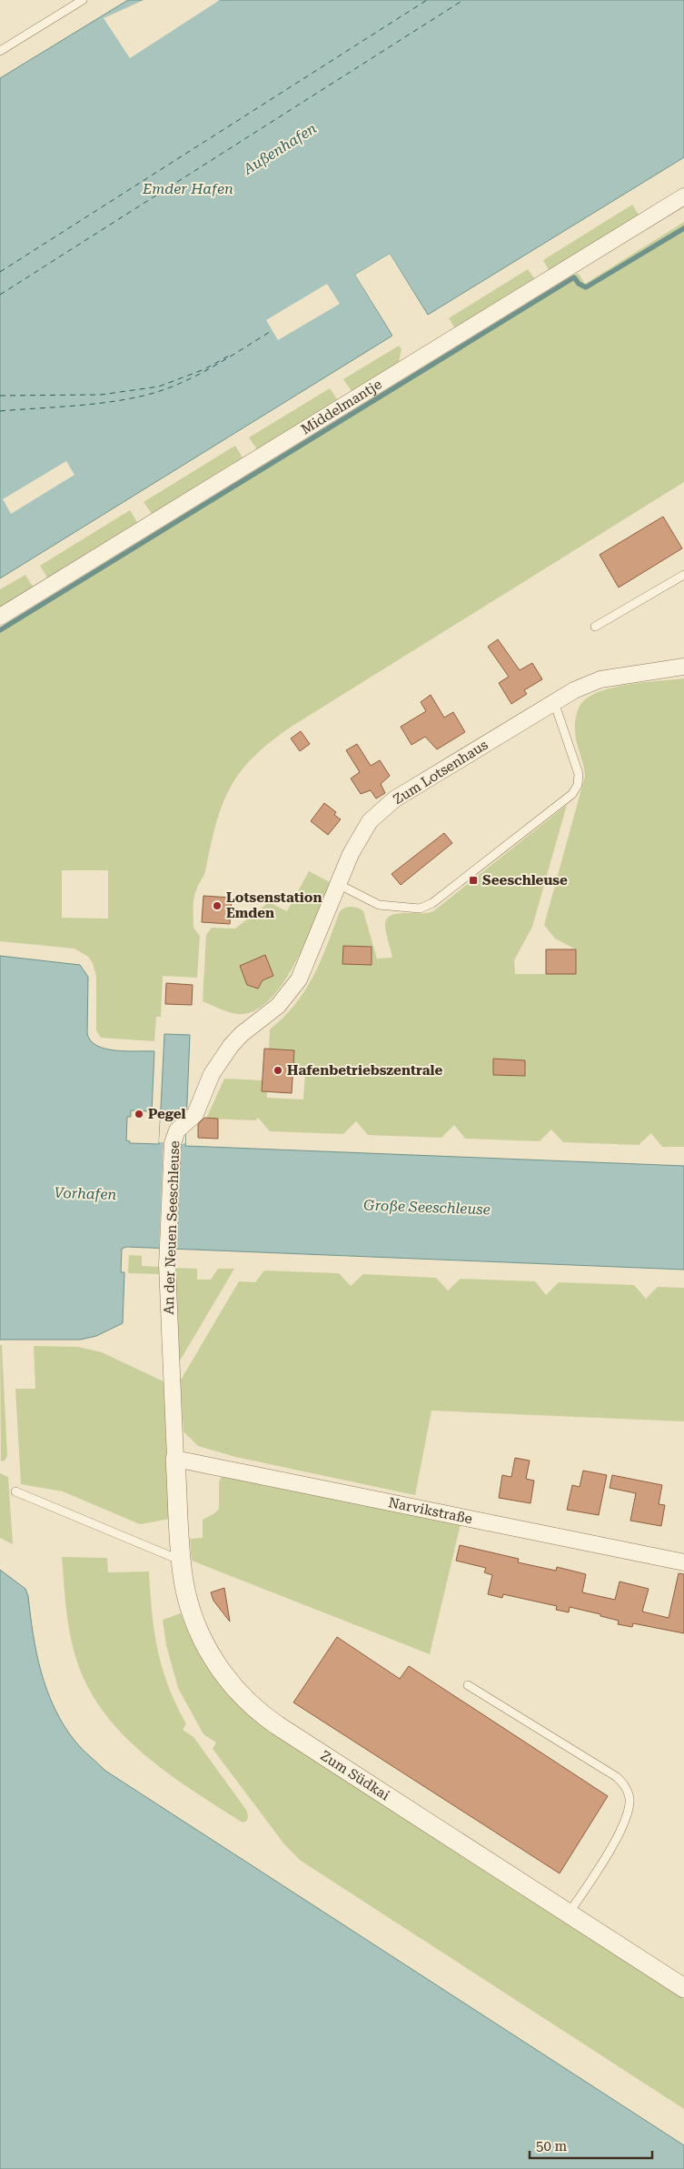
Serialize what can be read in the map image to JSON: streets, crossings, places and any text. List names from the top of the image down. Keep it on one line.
{"streets":{"street":["Middelmantje","Zum Lotsenhaus","An der Neuen Seeschleuse","Narvikstraße","Zum Südkai"]},"crossings":[["Zum Lotsenhaus","An der Neuen Seeschleuse"],["An der Neuen Seeschleuse","Narvikstraße"],["An der Neuen Seeschleuse","Zum Südkai"],["Narvikstraße","Zum Südkai"]],"water":["Außenhafen","Emder Hafen","Vorhafen","Große Seeschleuse"],"places":{"transit":["Seeschleuse"],"other":["Lotsenstation Emden","Hafenbetriebszentrale","Pegel"]},"scale_bar":"50 m"}
